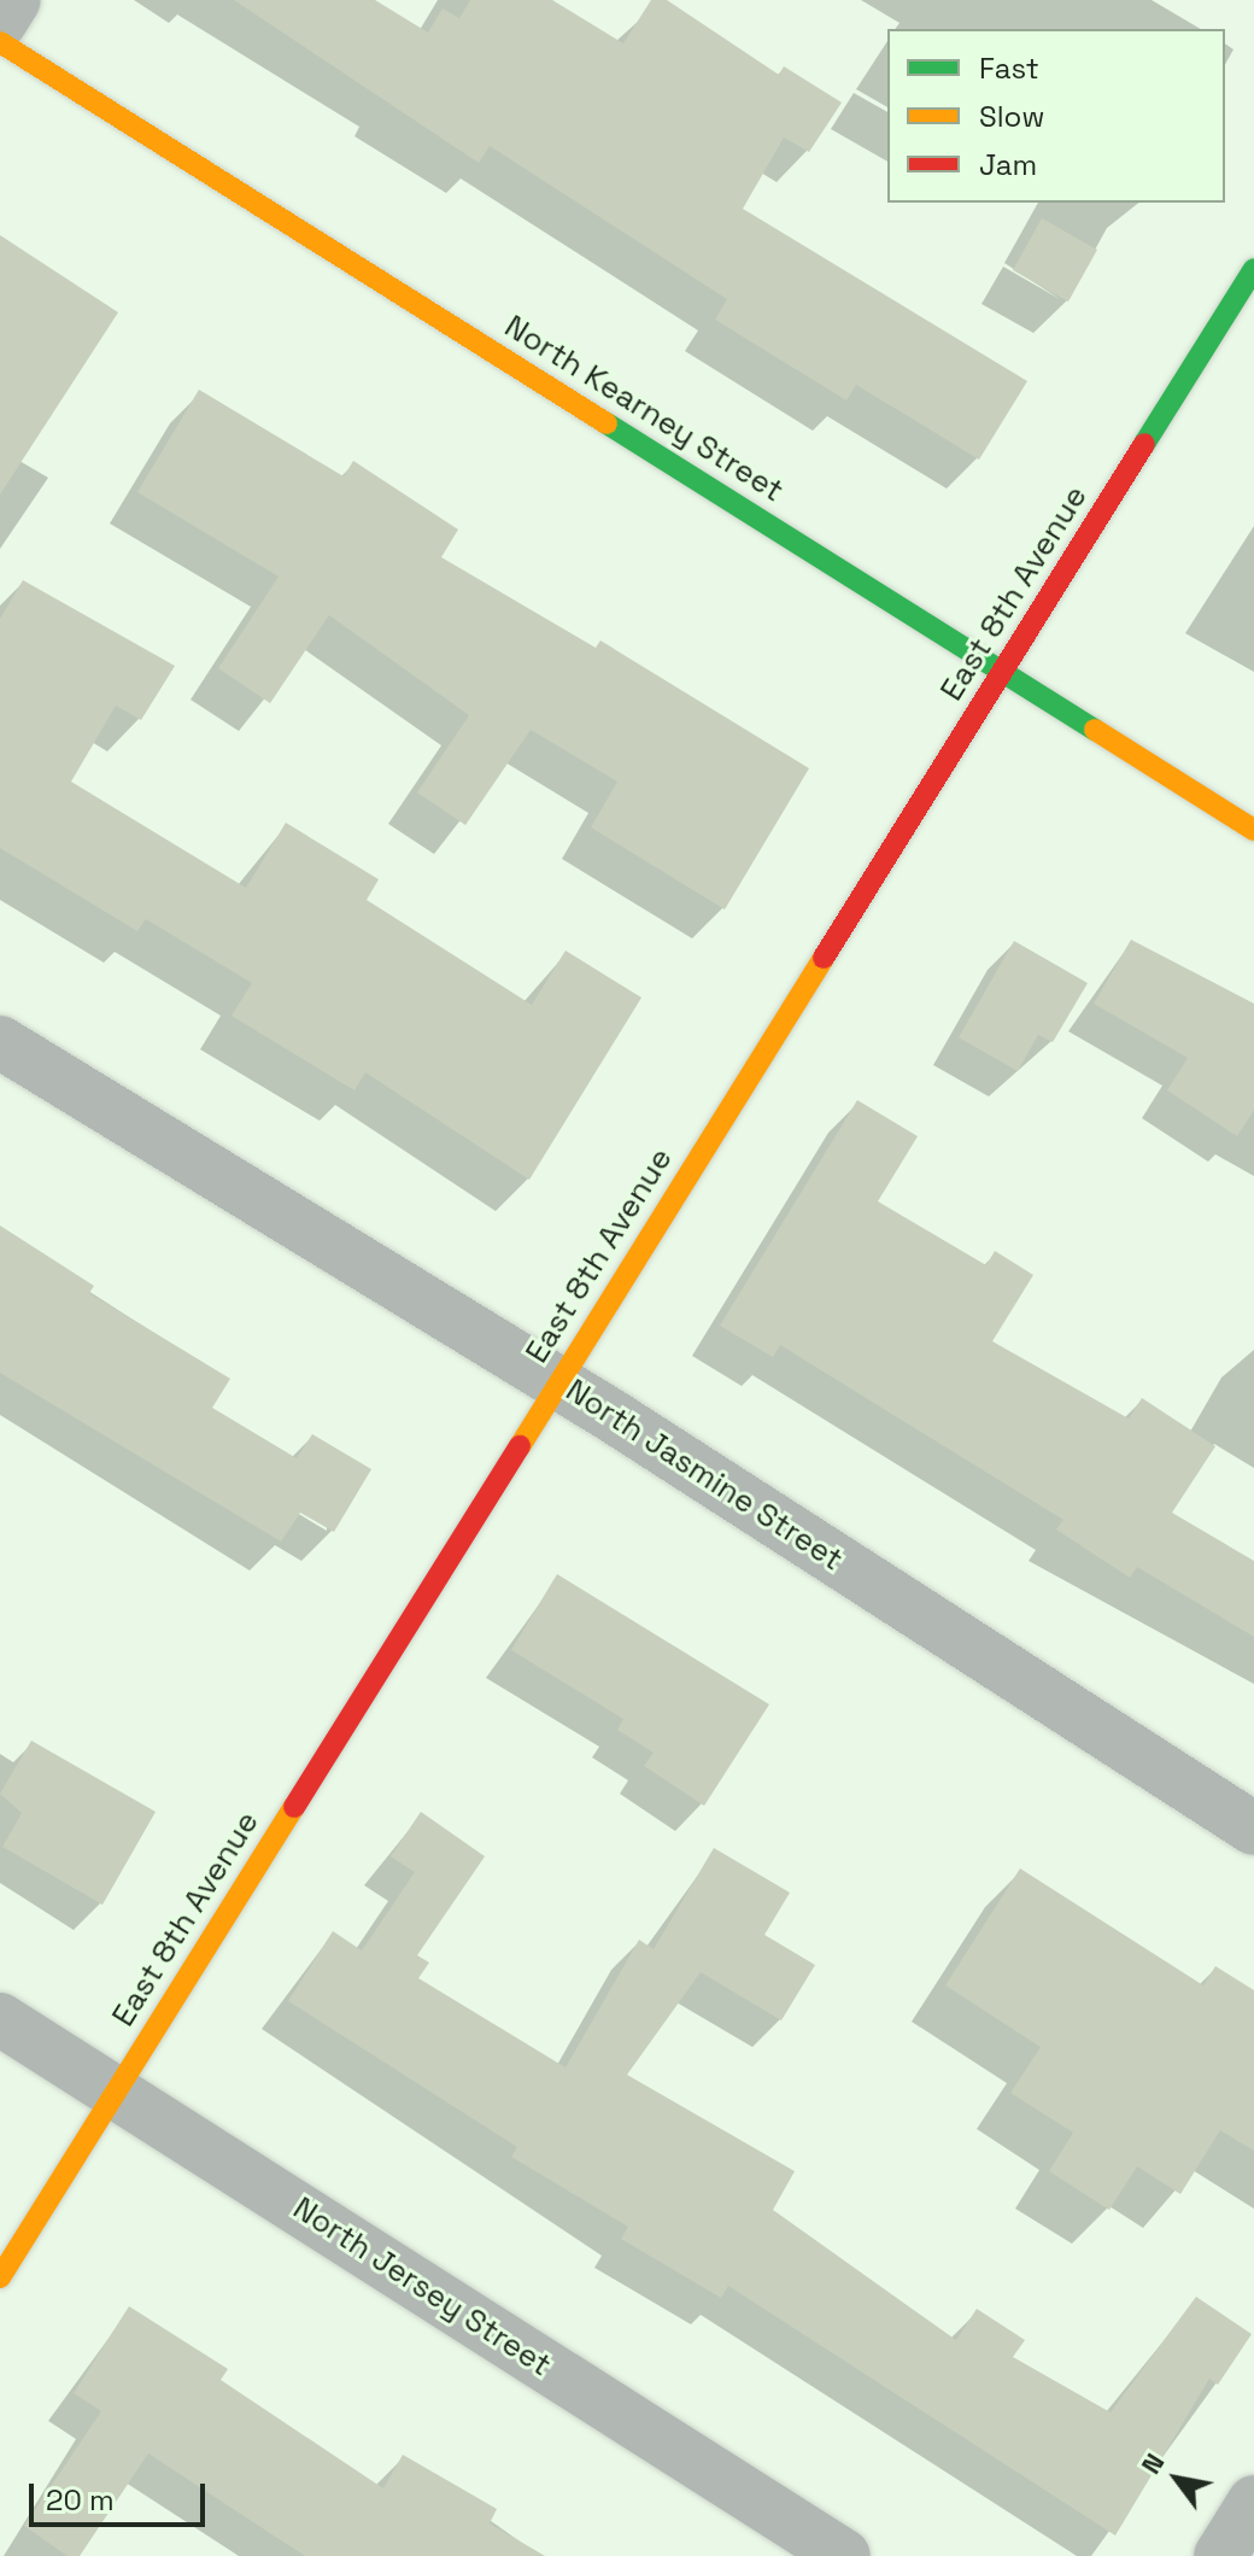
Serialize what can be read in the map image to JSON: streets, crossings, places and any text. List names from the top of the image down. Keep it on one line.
{"streets":{"street":["North Kearney Street","East 8th Avenue","North Jasmine Street","North Jersey Street"]},"crossings":[["North Kearney Street","East 8th Avenue"],["East 8th Avenue","North Jasmine Street"],["East 8th Avenue","North Jersey Street"]],"legend":["Fast","Slow","Jam"],"scale_bar":"20 m","north":"top left"}
